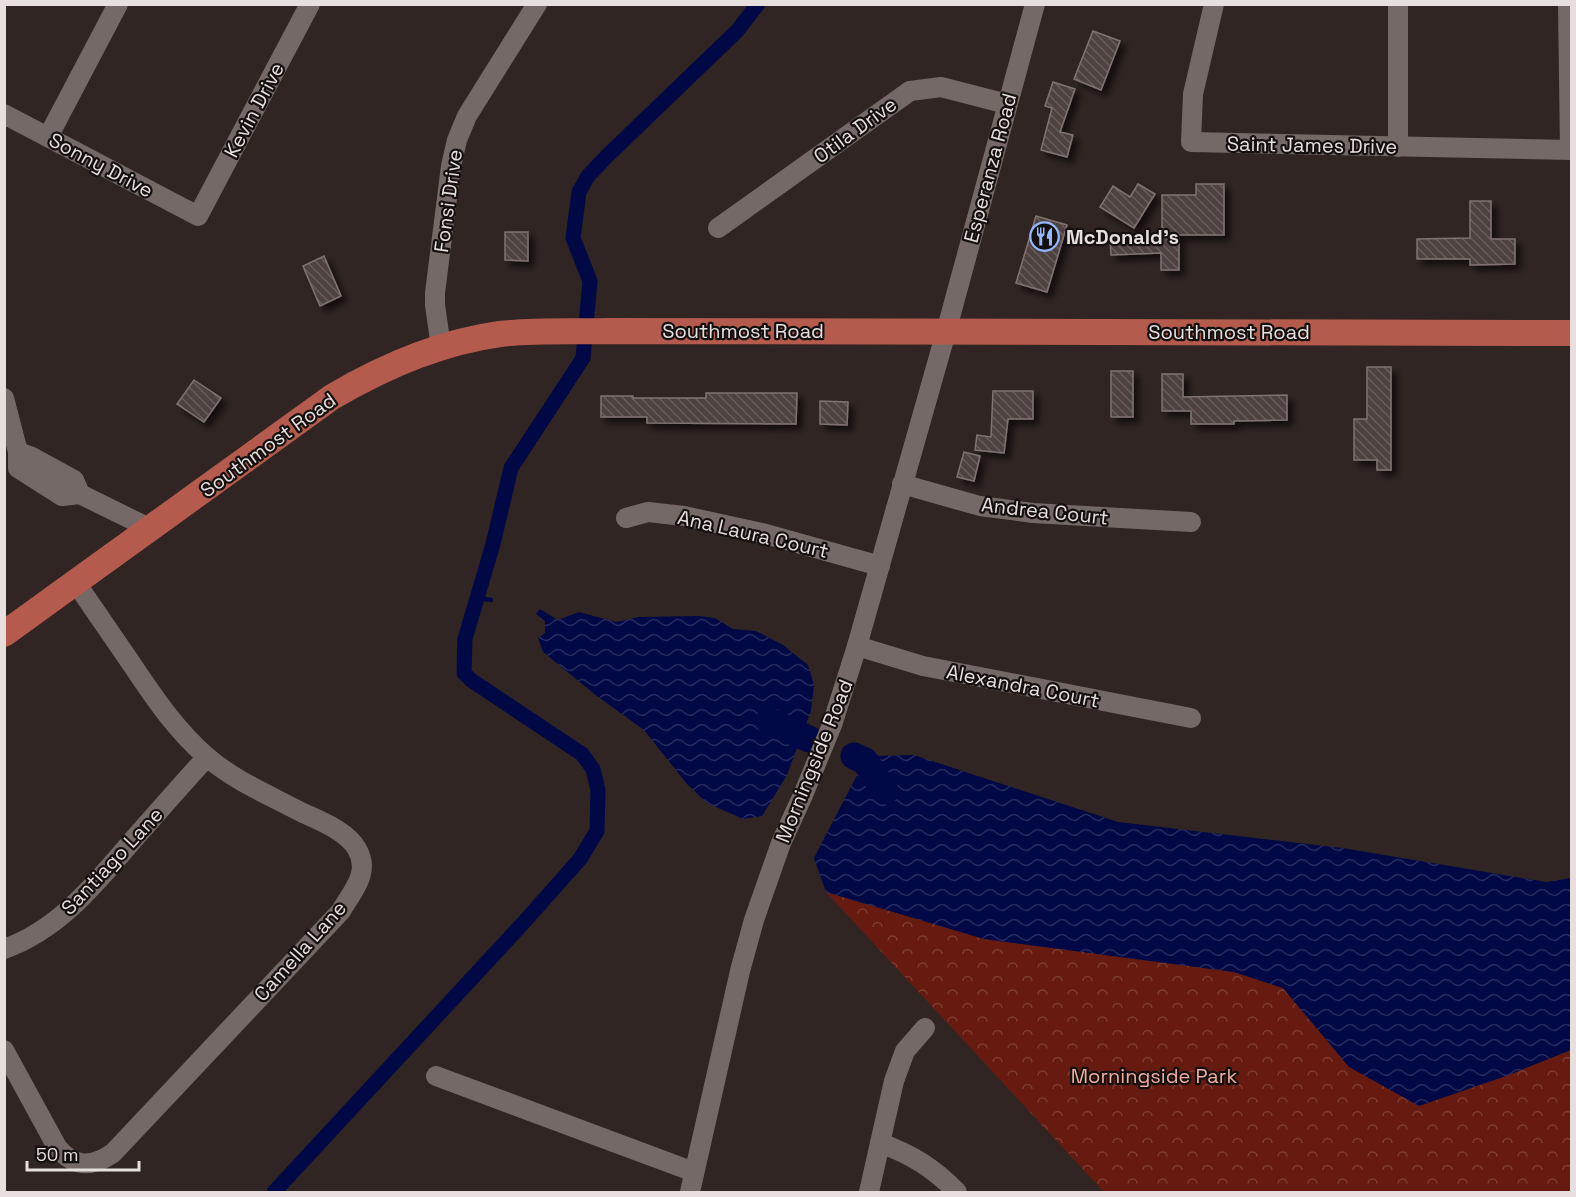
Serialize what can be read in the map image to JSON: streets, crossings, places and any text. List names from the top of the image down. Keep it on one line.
{"streets":{"main road":["Southmost Road"],"street":["Kevin Drive","Otila Drive","Saint James Drive","Sonny Drive","Esperanza Road","Fonsi Drive","Andrea Court","Ana Laura Court","Alexandra Court","Morningside Road","Santiago Lane","Camella Lane"]},"crossings":[["Kevin Drive","Sonny Drive"],["Otila Drive","Esperanza Road"],["Esperanza Road","Southmost Road"],["Esperanza Road","Morningside Road"],["Fonsi Drive","Southmost Road"],["Southmost Road","Morningside Road"],["Southmost Road","Camella Lane"],["Andrea Court","Morningside Road"],["Ana Laura Court","Morningside Road"],["Alexandra Court","Morningside Road"],["Santiago Lane","Camella Lane"]],"parks":["Morningside Park"],"places":{"restaurant":["McDonald's"]},"scale_bar":"50 m"}
